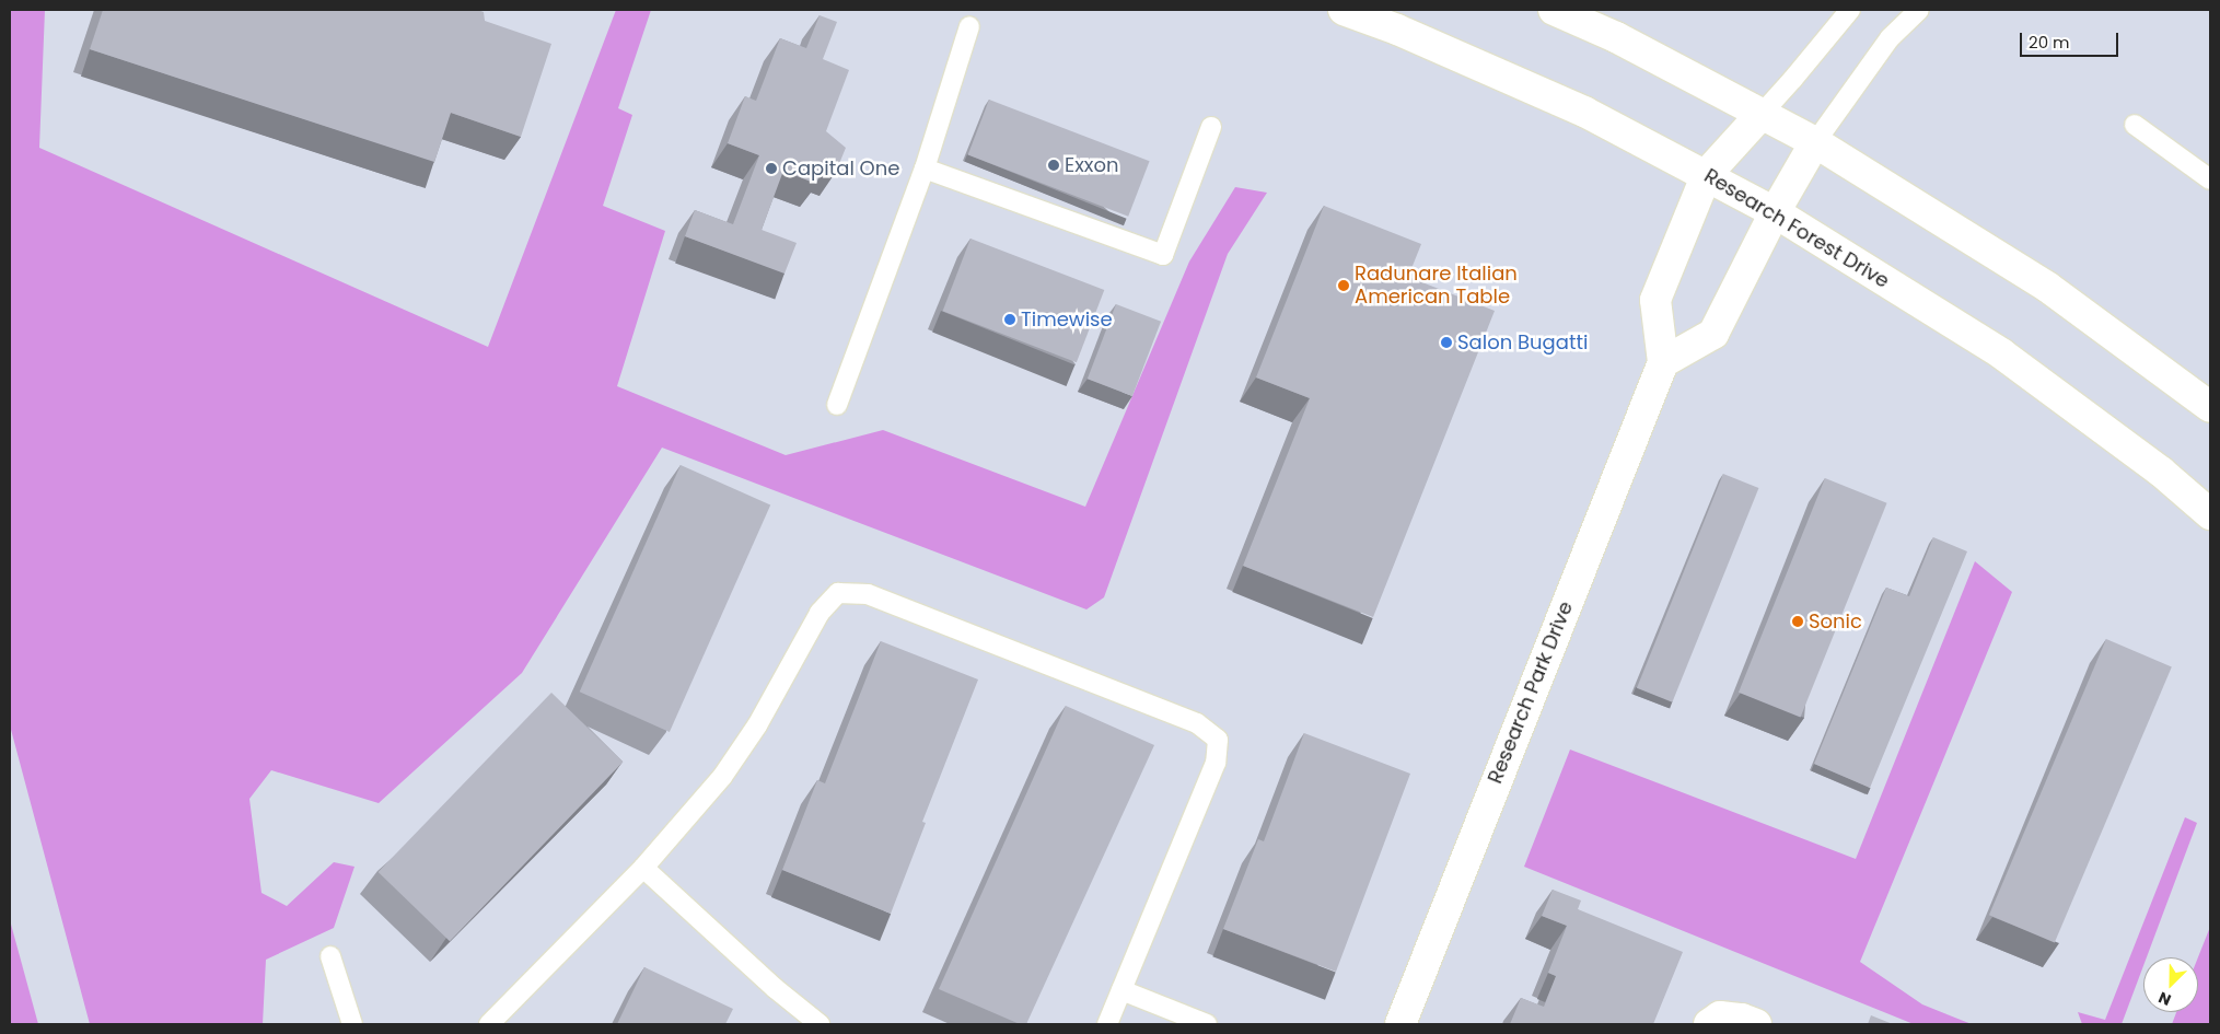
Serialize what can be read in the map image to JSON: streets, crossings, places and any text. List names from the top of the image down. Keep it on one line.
{"streets":{"main road":["Research Forest Drive","Research Park Drive"]},"crossings":[["Research Forest Drive","Research Park Drive"]],"places":["Exxon","Capital One","Radunare Italian American Table","Timewise","Salon Bugatti","Sonic"],"scale_bar":"20 m","north":"bottom left"}
